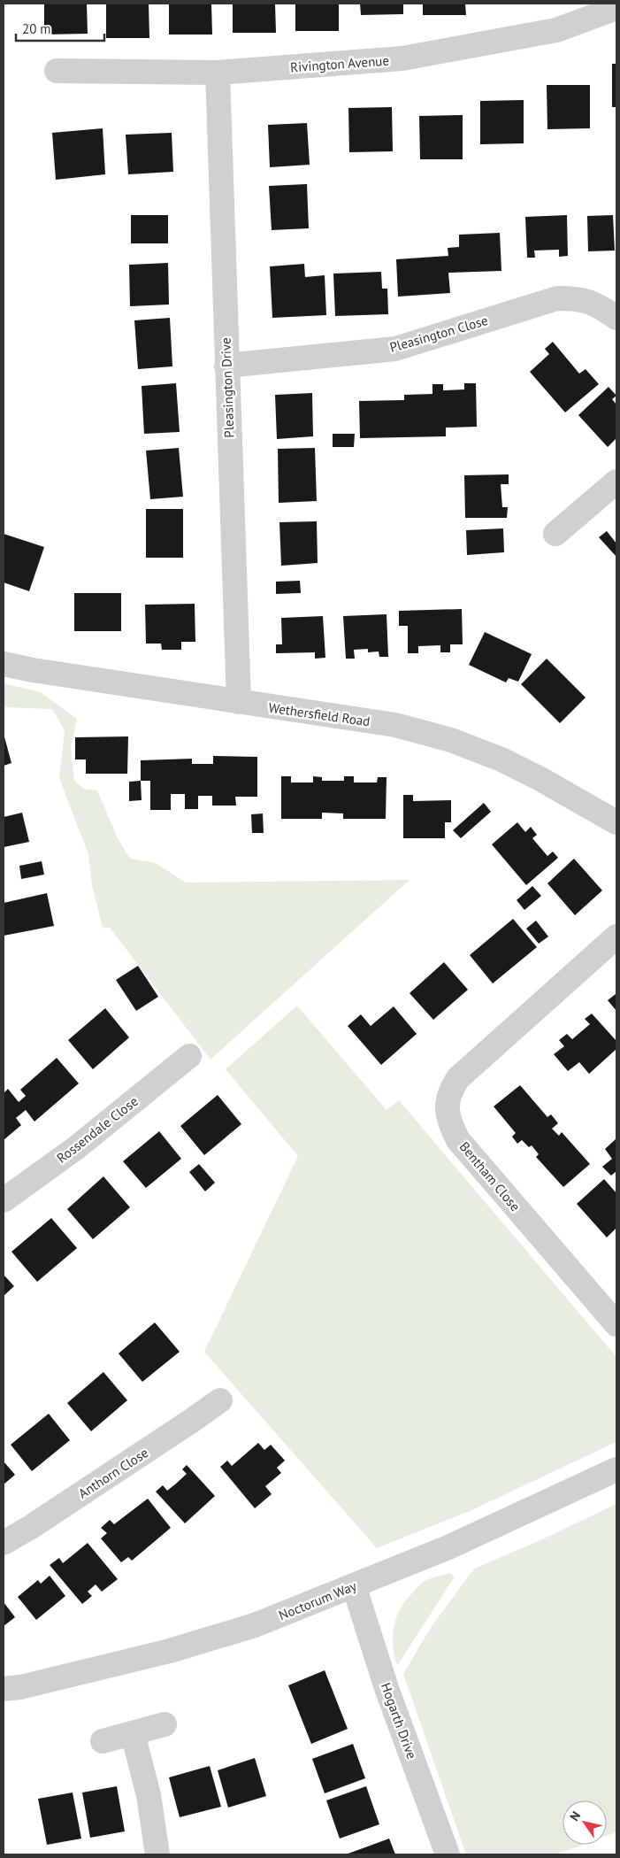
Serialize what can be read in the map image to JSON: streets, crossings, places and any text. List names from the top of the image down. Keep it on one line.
{"streets":{"street":["Rivington Avenue","Pleasington Close","Pleasington Drive","Wethersfield Road","Rossendale Close","Bentham Close","Anthorn Close","Noctorum Way","Hogarth Drive"]},"crossings":[["Rivington Avenue","Pleasington Drive"],["Pleasington Close","Pleasington Drive"],["Pleasington Drive","Wethersfield Road"],["Noctorum Way","Hogarth Drive"]],"scale_bar":"20 m","north":"top left"}
